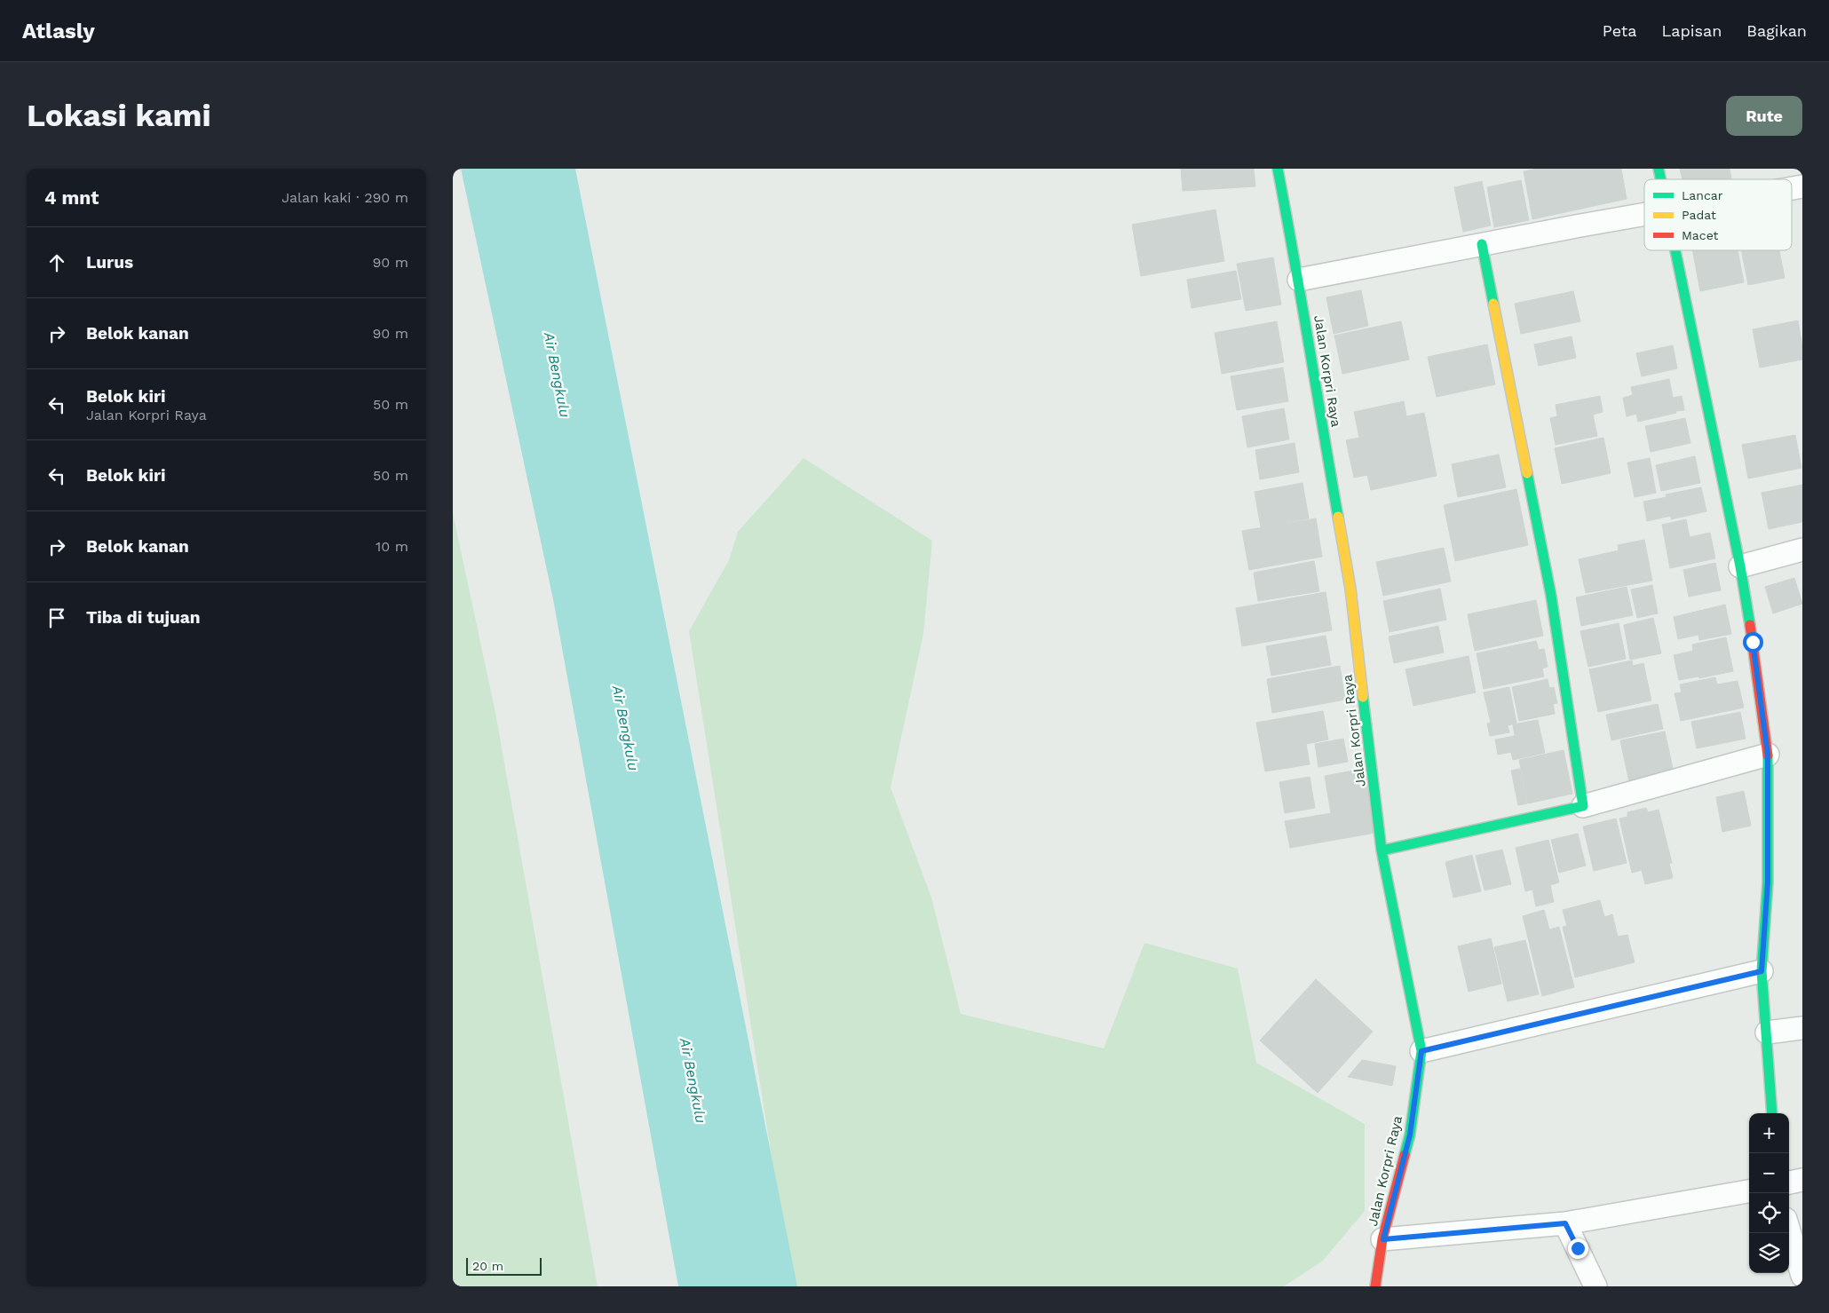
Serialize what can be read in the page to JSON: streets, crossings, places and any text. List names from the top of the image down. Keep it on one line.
{"streets":{"street":["Jalan Korpri Raya"]},"water":["Air Bengkulu"],"legend":["Lancar","Padat","Macet"],"scale_bar":"20 m","page":{"header":"Atlasly","nav":["Peta","Lapisan","Bagikan"],"buttons":"Rute","title":"Lokasi kami","heading":["4 mnt","Jalan kaki · 290 m"],"list":[["Lurus","90 m"],["Belok kanan","90 m"],["Belok kiri","Jalan Korpri Raya","50 m"],["Belok kiri","50 m"],["Belok kanan","10 m"],"Tiba di tujuan"],"map_buttons":["+","−"],"scale":"20 m"}}
